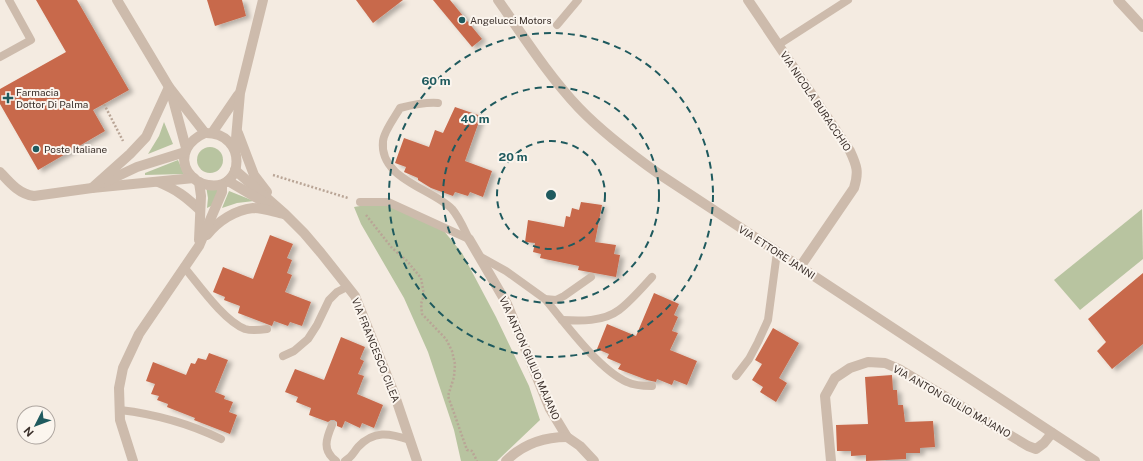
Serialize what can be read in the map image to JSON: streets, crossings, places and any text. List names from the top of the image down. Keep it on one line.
{"streets":{"street":["VIA NICOLA BURACCHIO","VIA ETTORE JANNI","VIA FRANCESCO CILEA","VIA ANTON GIULIO MAJANO"]},"crossings":[["VIA NICOLA BURACCHIO","VIA ETTORE JANNI"],["VIA ETTORE JANNI","VIA ANTON GIULIO MAJANO"]],"places":{"other":["Angelucci Motors","Poste Italiane"],"health":["Farmacia Dottor Di Palma"]},"north":"bottom left","rings":["60 m","40 m","20 m"]}
